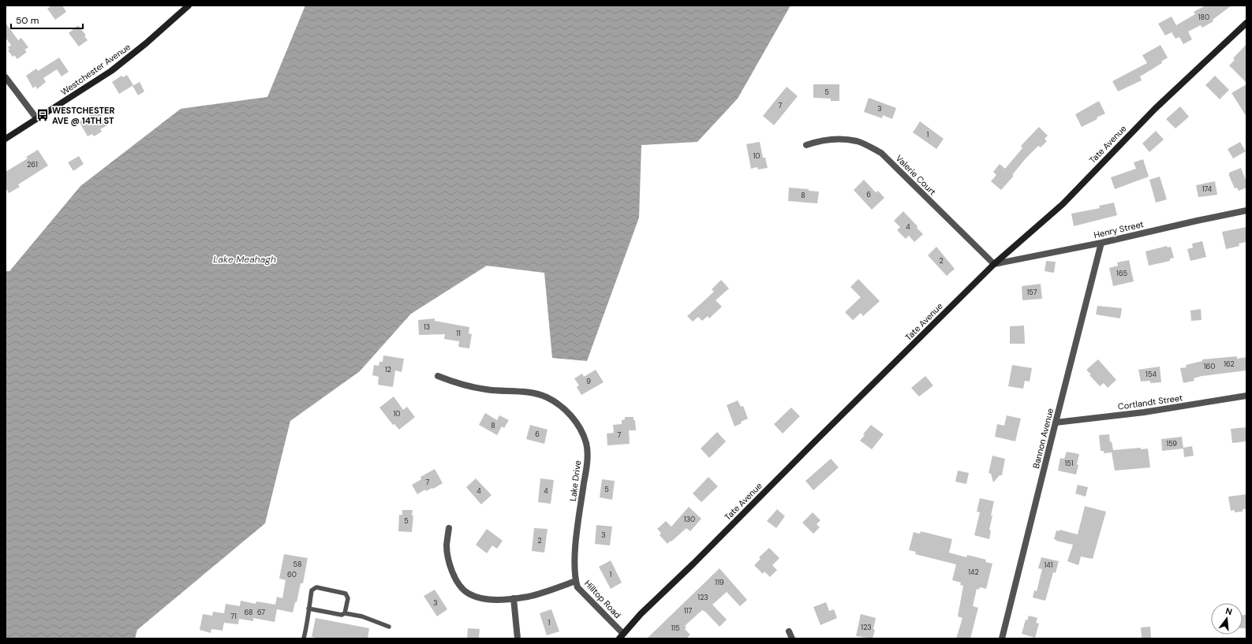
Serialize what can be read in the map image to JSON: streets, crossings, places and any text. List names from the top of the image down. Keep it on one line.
{"streets":{"street":["Westchester Avenue","Tate Avenue","Valerie Court","Henry Street","Cortlandt Street","Bannon Avenue","Lake Drive","Hilltop Road"]},"crossings":[["Tate Avenue","Valerie Court"],["Tate Avenue","Henry Street"],["Tate Avenue","Hilltop Road"],["Valerie Court","Henry Street"],["Henry Street","Bannon Avenue"],["Cortlandt Street","Bannon Avenue"],["Lake Drive","Hilltop Road"]],"water":["Lake Meahagh"],"places":{"bus stop":["WESTCHESTER AVE @ 14TH ST"]},"house_numbers":["180","5","7","3","1","10","261","174","6","8","4","2","165","157","13","11","162","160","12","154","9","10","8","6","7","159","151","7","5","4","4","130","5","3","2","58","141","142","60","1","119","123","3","117","68","67","71","1","123","115"],"scale_bar":"50 m","north":"top"}
